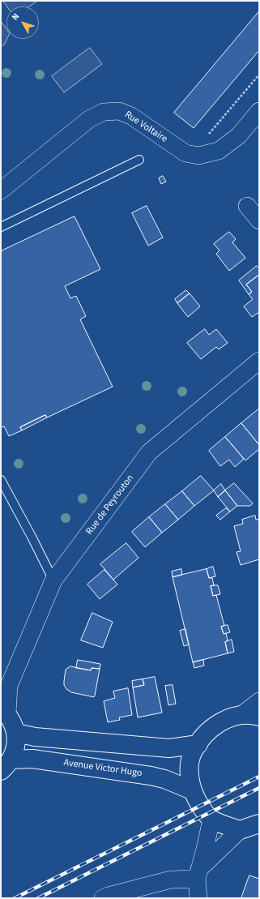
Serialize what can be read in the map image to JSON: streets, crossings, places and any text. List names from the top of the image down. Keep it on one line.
{"streets":{"main road":["Avenue Victor Hugo"],"street":["Rue Voltaire","Rue de Peyrouton"]},"north":"top left"}
